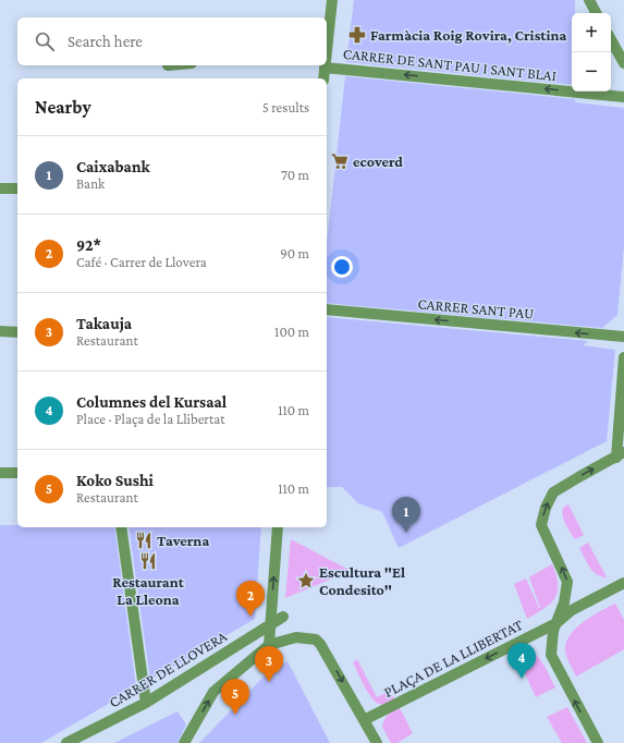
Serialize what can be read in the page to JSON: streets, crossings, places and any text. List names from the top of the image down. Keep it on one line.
{"streets":{"street":["CARRER DE SANT PAU I SANT BLAI","CARRER SANT PAU","PLAÇA DE LA LLIBERTAT","CARRER DE LLOVERA"]},"one_way":["CARRER DE SANT PAU I SANT BLAI","CARRER SANT PAU","PLAÇA DE LA LLIBERTAT"],"places":{"pharmacy":["Farmàcia Roig Rovira, Cristina"],"supermarket":["ecoverd"],"restaurant":["Taverna","Restaurant La Lleona"],"place":["Escultura \"El Condesito\""]},"page":{"map_buttons":["+","−"],"search":"Search here","heading":["Nearby","5 results"],"list":[{"mark":"1","name":"Caixabank","note":"Bank","value":"70 m"},{"mark":"2","name":"92*","note":"Café · Carrer de Llovera","value":"90 m"},{"mark":"3","name":"Takauja","note":"Restaurant","value":"100 m"},{"mark":"4","name":"Columnes del Kursaal","note":"Place · Plaça de la Llibertat","value":"110 m"},{"mark":"5","name":"Koko Sushi","note":"Restaurant","value":"110 m"}],"pins":["1","2","4","3","5"]}}
